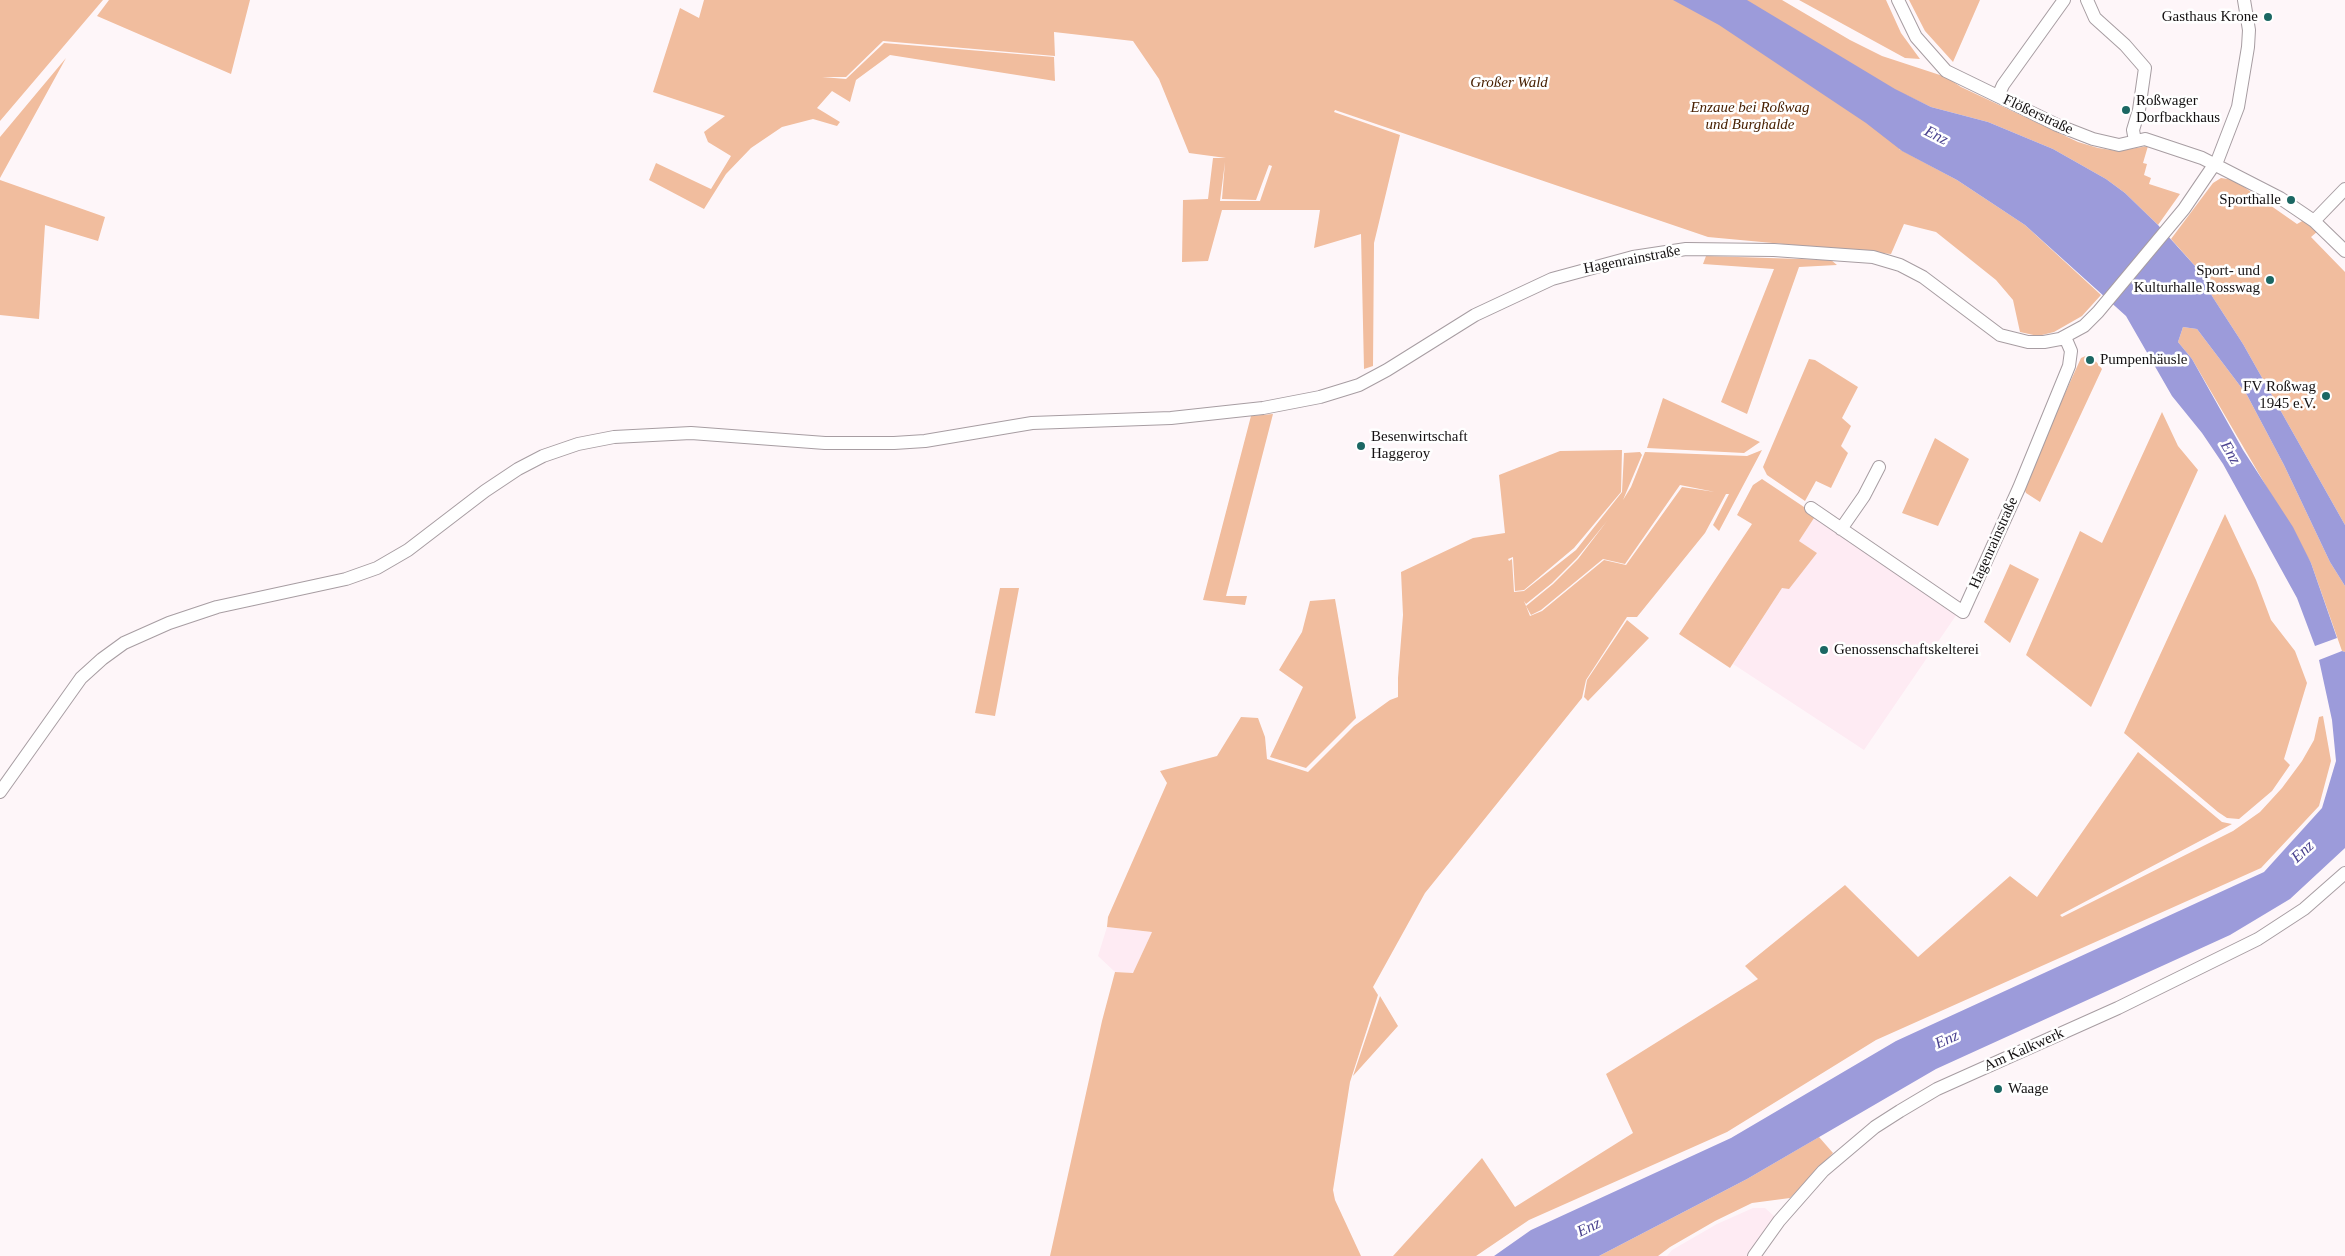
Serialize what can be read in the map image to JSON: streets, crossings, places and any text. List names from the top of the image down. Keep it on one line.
{"streets":{"street":["Flößerstraße","Hagenrainstraße","Am Kalkwerk"]},"water":["Enz"],"parks":["Großer Wald","Enzaue bei Roßwag und Burghalde"],"places":["Gasthaus Krone","Roßwager Dorfbackhaus","Sporthalle","Sport- und Kulturhalle Rosswag","Pumpenhäusle","FV Roßwag 1945 e.V.","Besenwirtschaft Haggeroy","Genossenschaftskelterei","Waage"]}
